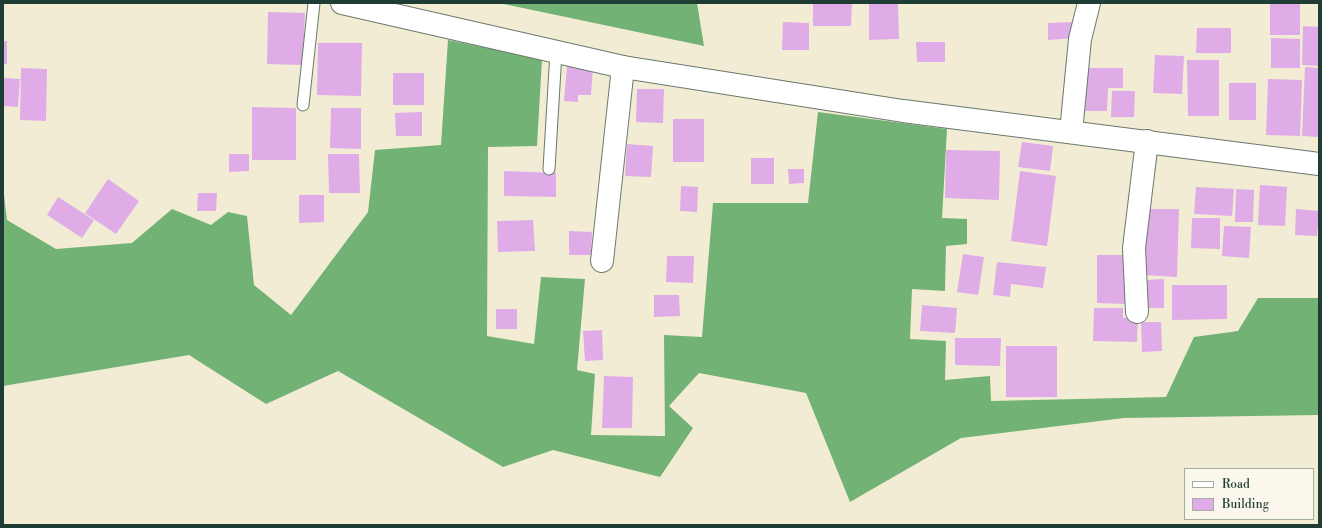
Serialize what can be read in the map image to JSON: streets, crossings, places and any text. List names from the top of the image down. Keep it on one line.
{"legend":["Road","Building"]}
